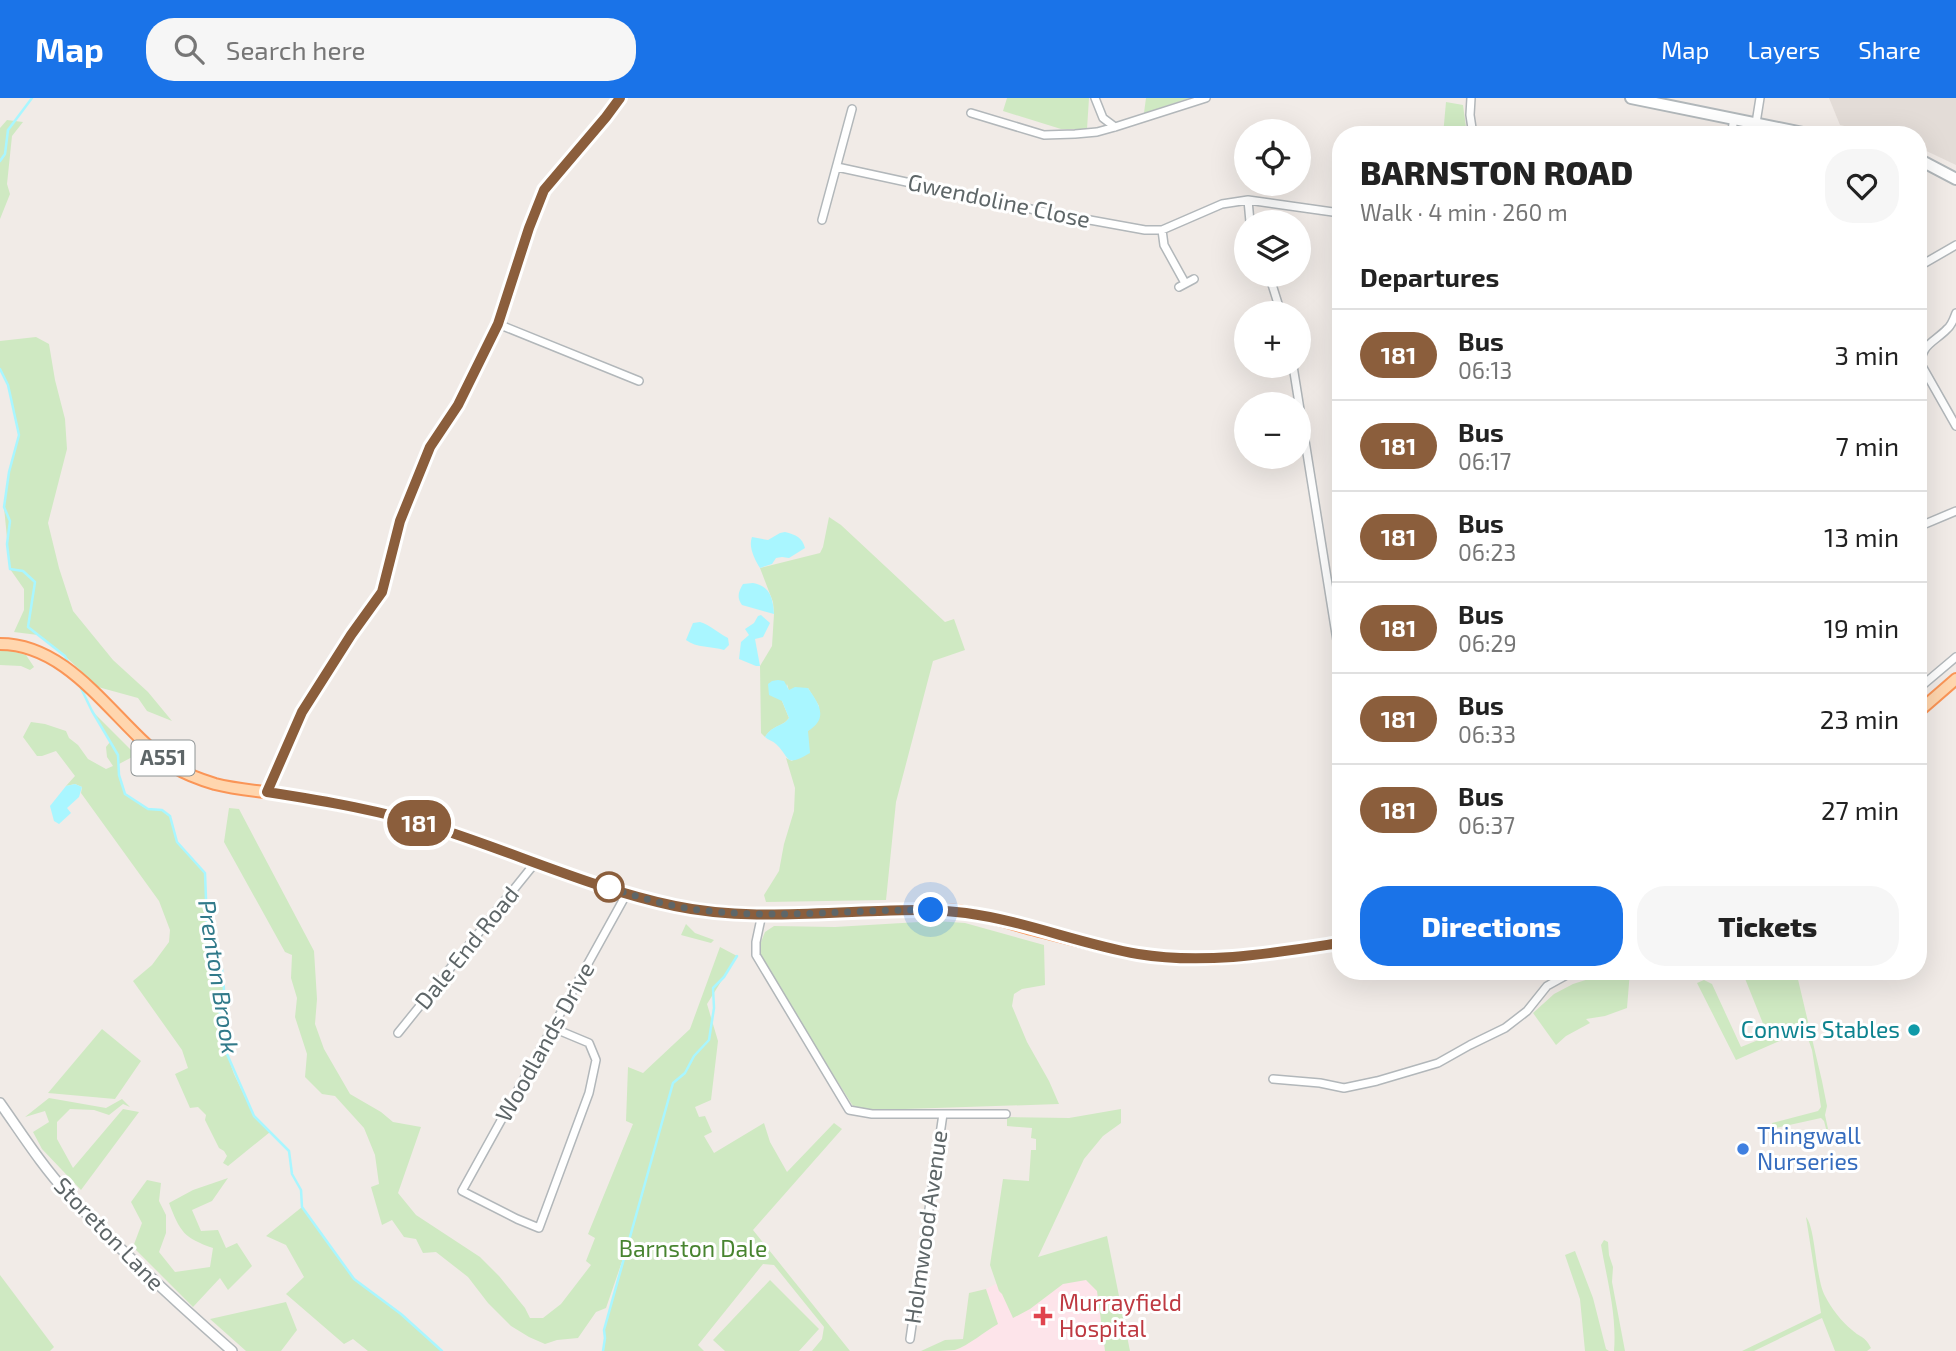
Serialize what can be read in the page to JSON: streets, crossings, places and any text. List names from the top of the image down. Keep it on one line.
{"streets":{"main road":["A551"],"street":["Gwendoline Close","Dale End Road","Woodlands Drive","Holmwood Avenue","Storeton Lane"]},"crossings":[["A551","Dale End Road"],["A551","Woodlands Drive"]],"water":["Prenton Brook"],"parks":["Barnston Dale"],"places":{"other":["Conwis Stables","Thingwall Nurseries"],"health":["Murrayfield Hospital"]},"lines":["bus line 181"],"page":{"header":"Map","search":"Search here","nav":["Map","Layers","Share"],"on_map":"181","map_buttons":["+","−"],"heading":[["BARNSTON ROAD","Walk · 4 min · 260 m"],"Departures"],"list":[{"mark":"181","name":"Bus","note":"06:13","value":"3 min"},{"mark":"181","name":"Bus","note":"06:17","value":"7 min"},{"mark":"181","name":"Bus","note":"06:23","value":"13 min"},{"mark":"181","name":"Bus","note":"06:29","value":"19 min"},{"mark":"181","name":"Bus","note":"06:33","value":"23 min"},{"mark":"181","name":"Bus","note":"06:37","value":"27 min"}],"buttons":["Directions","Tickets"]}}
